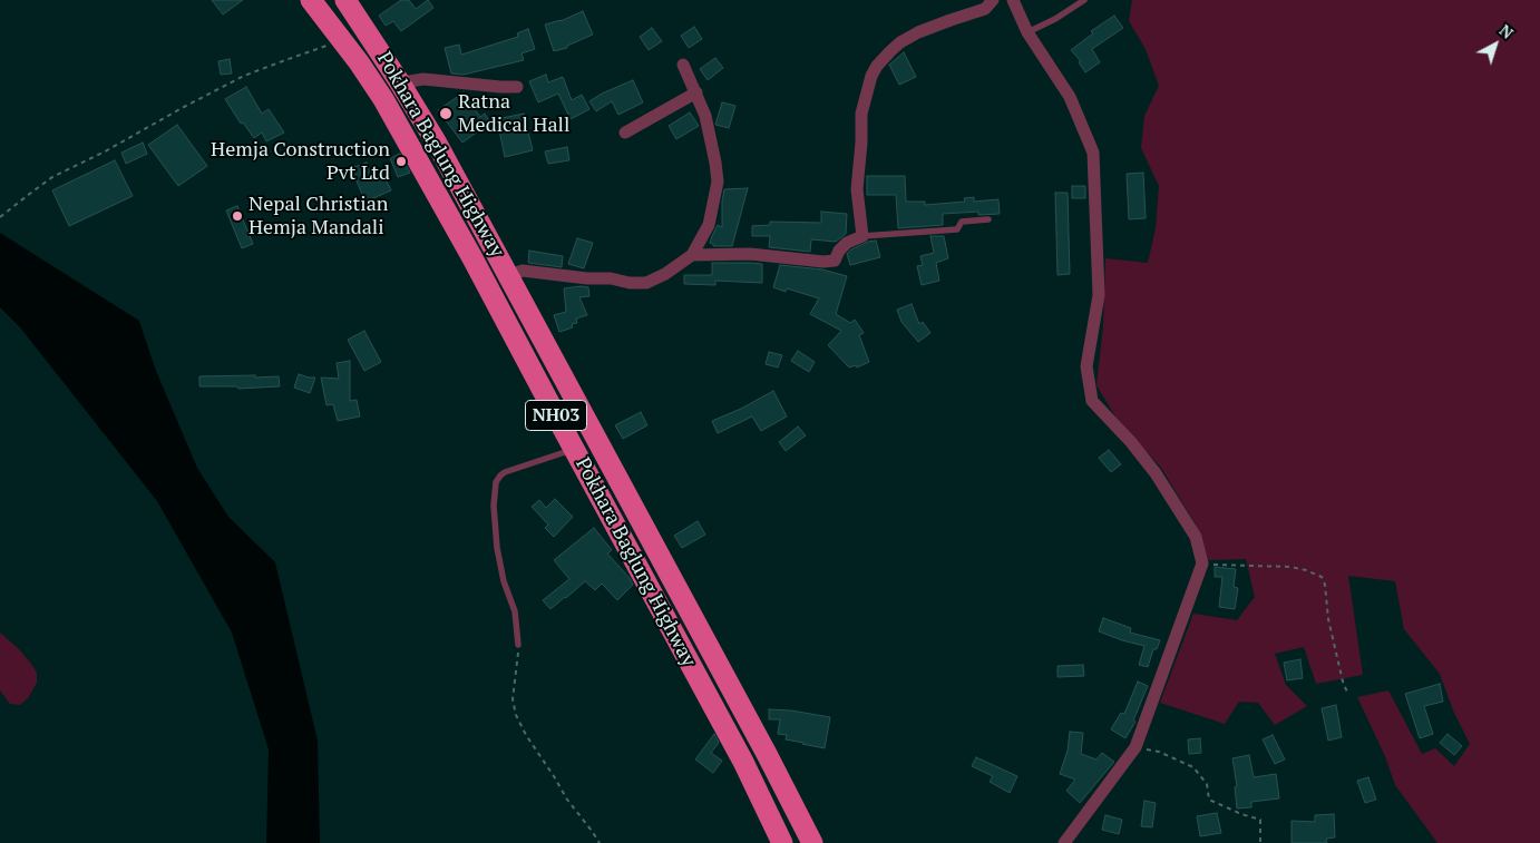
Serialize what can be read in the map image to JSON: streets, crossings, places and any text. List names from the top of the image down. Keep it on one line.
{"streets":{"highway":["Pokhara Baglung Highway","NH03"]},"places":["Ratna Medical Hall","Hemja Construction Pvt Ltd","Nepal Christian Hemja Mandali"],"north":"top right"}
